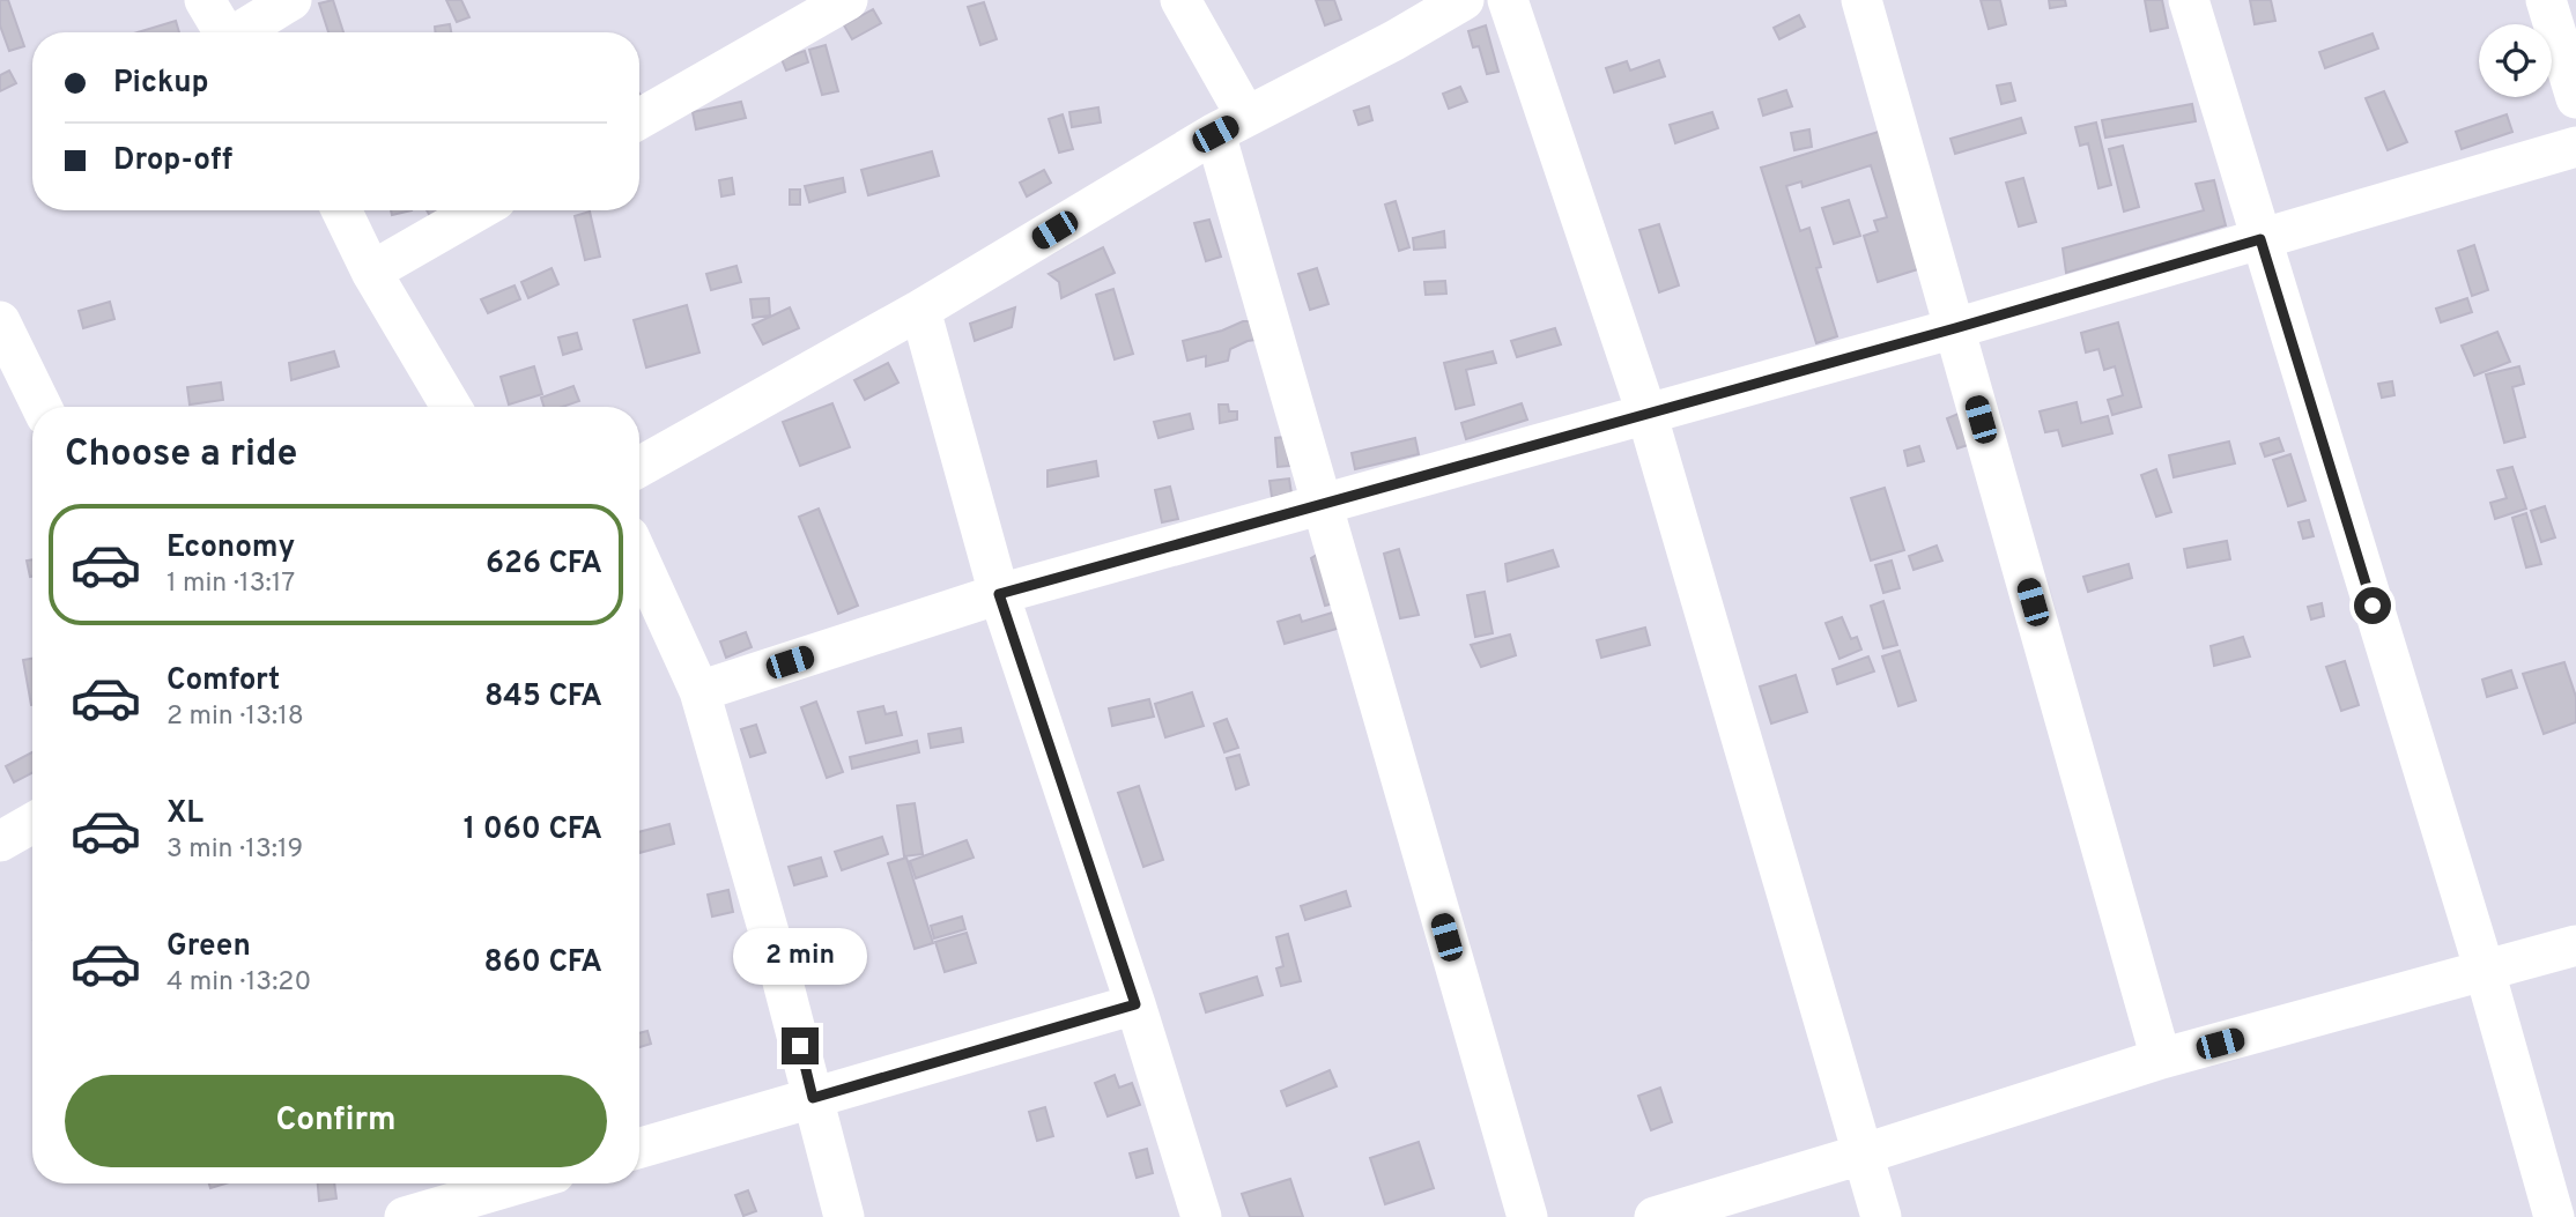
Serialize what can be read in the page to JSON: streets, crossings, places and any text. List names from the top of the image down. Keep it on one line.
{"page":{"banner":["Pickup","Drop-off"],"heading":"Choose a ride","list":[{"name":"Economy","note":"1 min · 13:17","value":"626 CFA"},{"name":"Comfort","note":"2 min · 13:18","value":"845 CFA"},{"name":"XL","note":"3 min · 13:19","value":"1 060 CFA"},{"name":"Green","note":"4 min · 13:20","value":"860 CFA"}],"bubble":"2 min","buttons":"Confirm"}}
